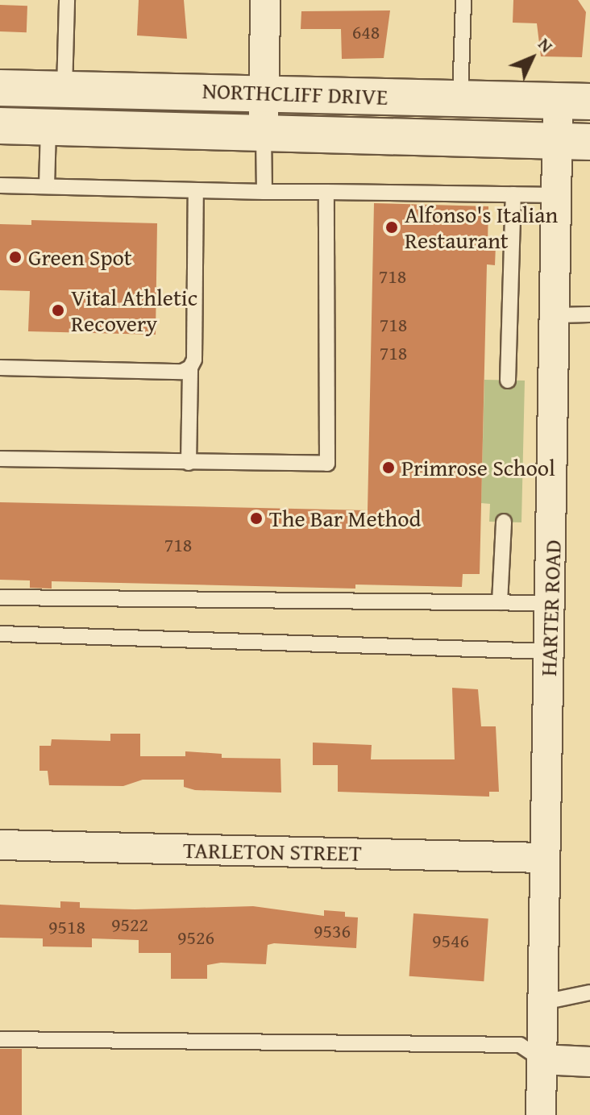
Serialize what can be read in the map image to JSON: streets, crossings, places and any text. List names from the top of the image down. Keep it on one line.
{"streets":{"street":["NORTHCLIFF DRIVE","HARTER ROAD","TARLETON STREET"]},"crossings":[["NORTHCLIFF DRIVE","HARTER ROAD"],["HARTER ROAD","TARLETON STREET"]],"places":["Alfonso's Italian Restaurant","Green Spot","Vital Athletic Recovery","Primrose School","The Bar Method"],"house_numbers":["648","718","718","718","718","9522","9518","9536","9526","9546"],"north":"top right"}
